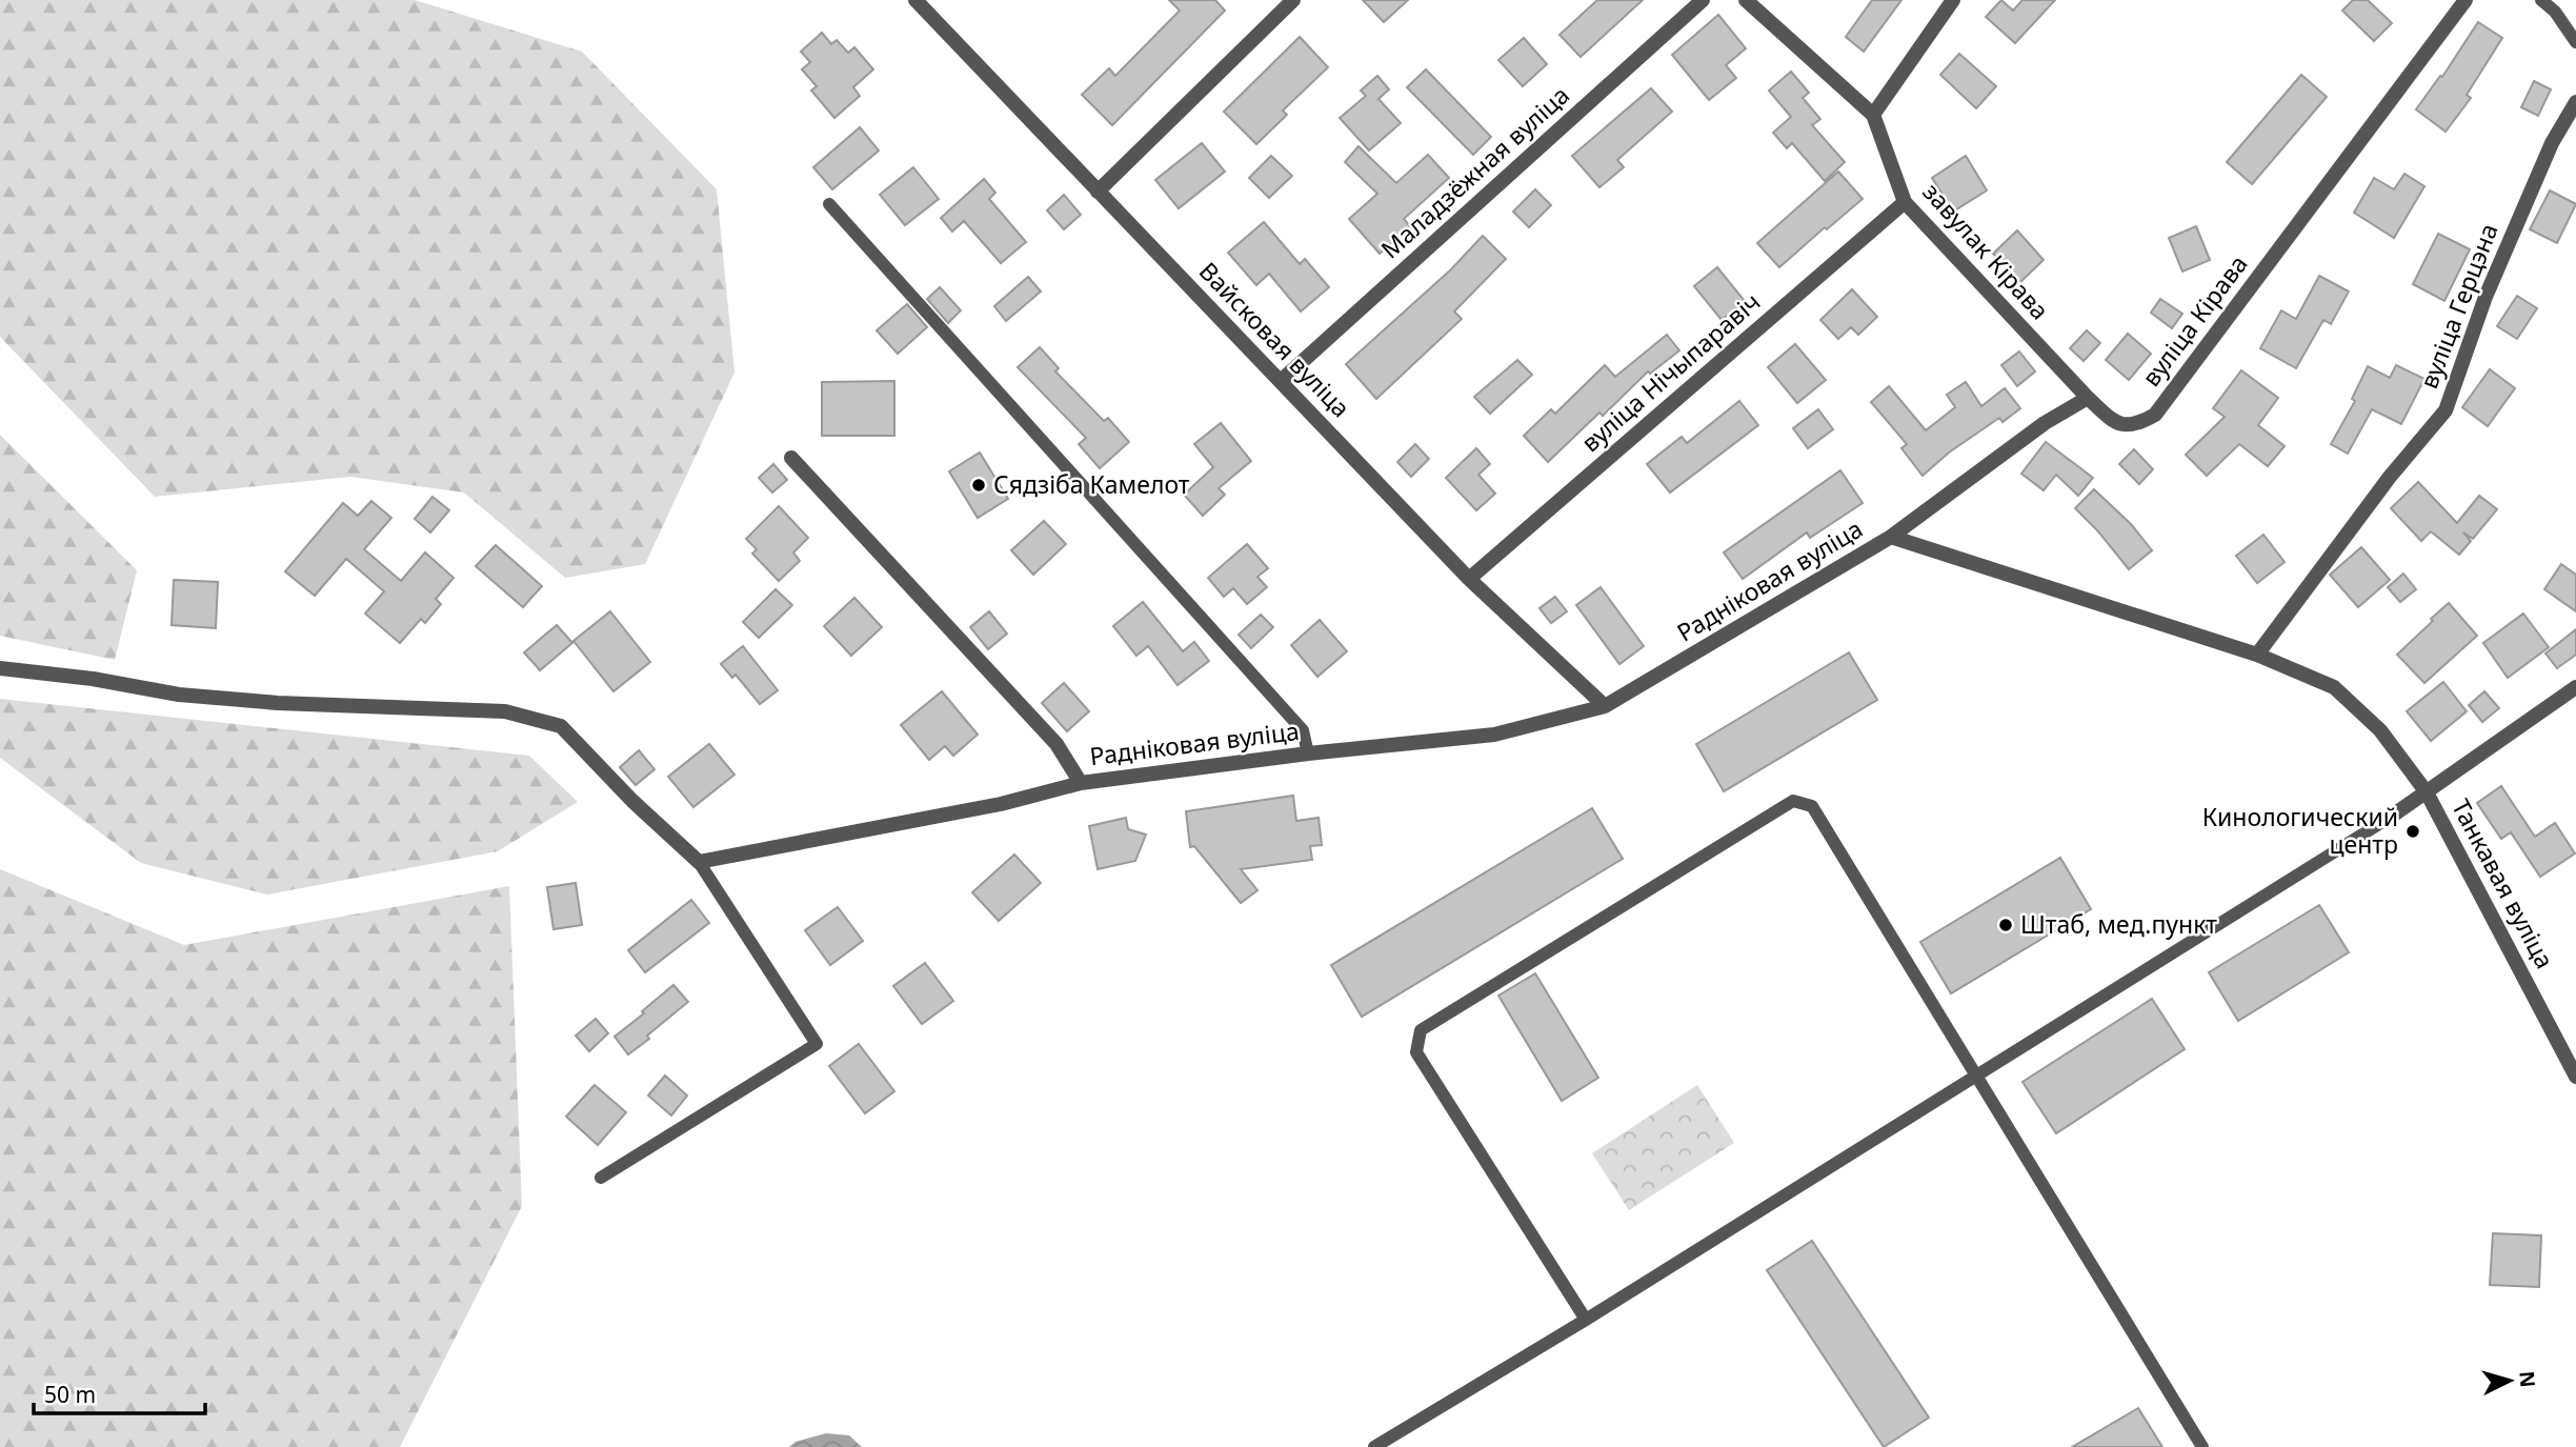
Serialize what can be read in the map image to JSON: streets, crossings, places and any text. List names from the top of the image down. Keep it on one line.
{"streets":{"street":["Маладзёжная вуліца","завулак Кірава","вуліца Герцэна","вуліца Кірава","Вайсковая вуліца","вуліца Нічыпаравіч","Радніковая вуліца","Танкавая вуліца"]},"crossings":[["Маладзёжная вуліца","Вайсковая вуліца"],["завулак Кірава","вуліца Кірава"],["завулак Кірава","вуліца Нічыпаравіч"],["вуліца Герцэна","Радніковая вуліца"],["Вайсковая вуліца","вуліца Нічыпаравіч"],["Вайсковая вуліца","Радніковая вуліца"],["Радніковая вуліца","Танкавая вуліца"]],"places":["Сядзіба Камелот","Кинологический центр","Штаб, мeд.пункт"],"scale_bar":"50 m","north":"right"}
